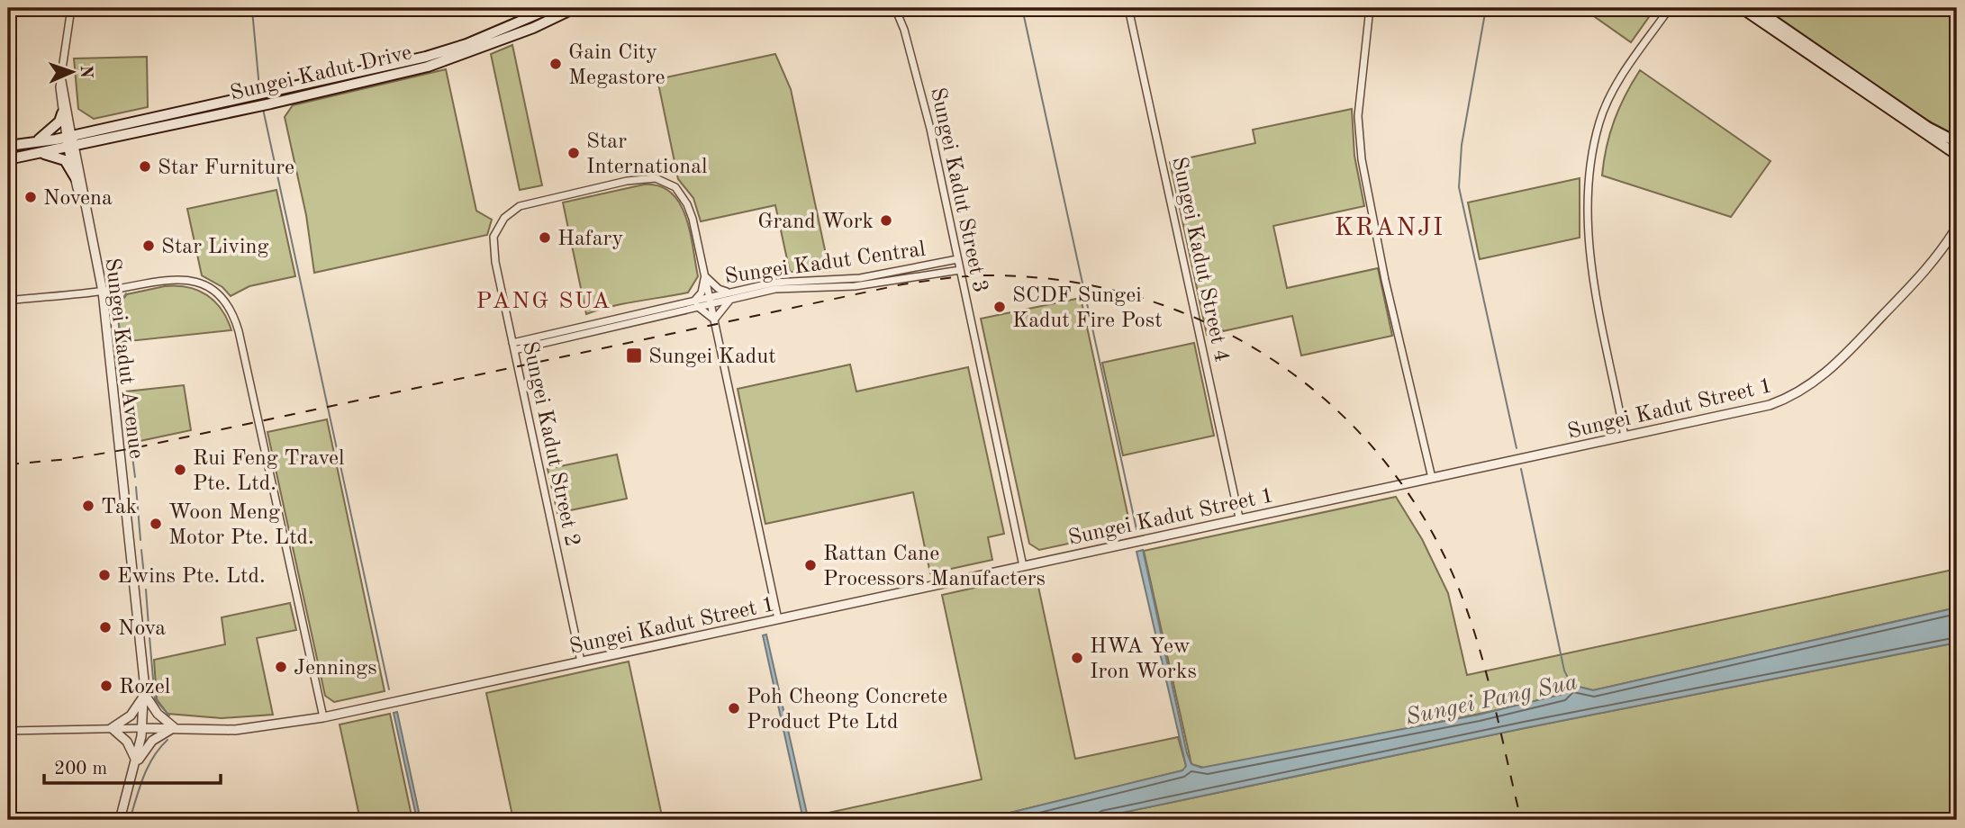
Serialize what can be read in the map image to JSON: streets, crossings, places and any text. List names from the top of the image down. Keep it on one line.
{"streets":{"main road":["Sungei Kadut Drive"],"street":["Sungei Kadut Street 3","Sungei Kadut Street 4","Sungei Kadut Central","Sungei Kadut Avenue","Sungei Kadut Street 1","Sungei Kadut Street 2"]},"crossings":[["Sungei Kadut Drive","Sungei Kadut Avenue"],["Sungei Kadut Street 3","Sungei Kadut Central"],["Sungei Kadut Street 3","Sungei Kadut Street 1"],["Sungei Kadut Street 4","Sungei Kadut Street 1"],["Sungei Kadut Central","Sungei Kadut Street 2"],["Sungei Kadut Avenue","Sungei Kadut Street 1"],["Sungei Kadut Street 1","Sungei Kadut Street 2"]],"districts":["KRANJI","PANG SUA"],"water":["Sungei Pang Sua"],"places":{"other":["Gain City Megastore","Star International","Star Furniture","Novena","Grand Work","Hafary","Star Living","SCDF Sungei Kadut Fire Post","Rui Feng Travel Pte. Ltd.","Tak","Woon Meng Motor Pte. Ltd.","Rattan Cane Processors Manufacters","Ewins Pte. Ltd.","Nova","HWA Yew Iron Works","Jennings","Rozel","Poh Cheong Concrete Product Pte Ltd"],"transit":["Sungei Kadut"]},"scale_bar":"200 m","north":"right"}
